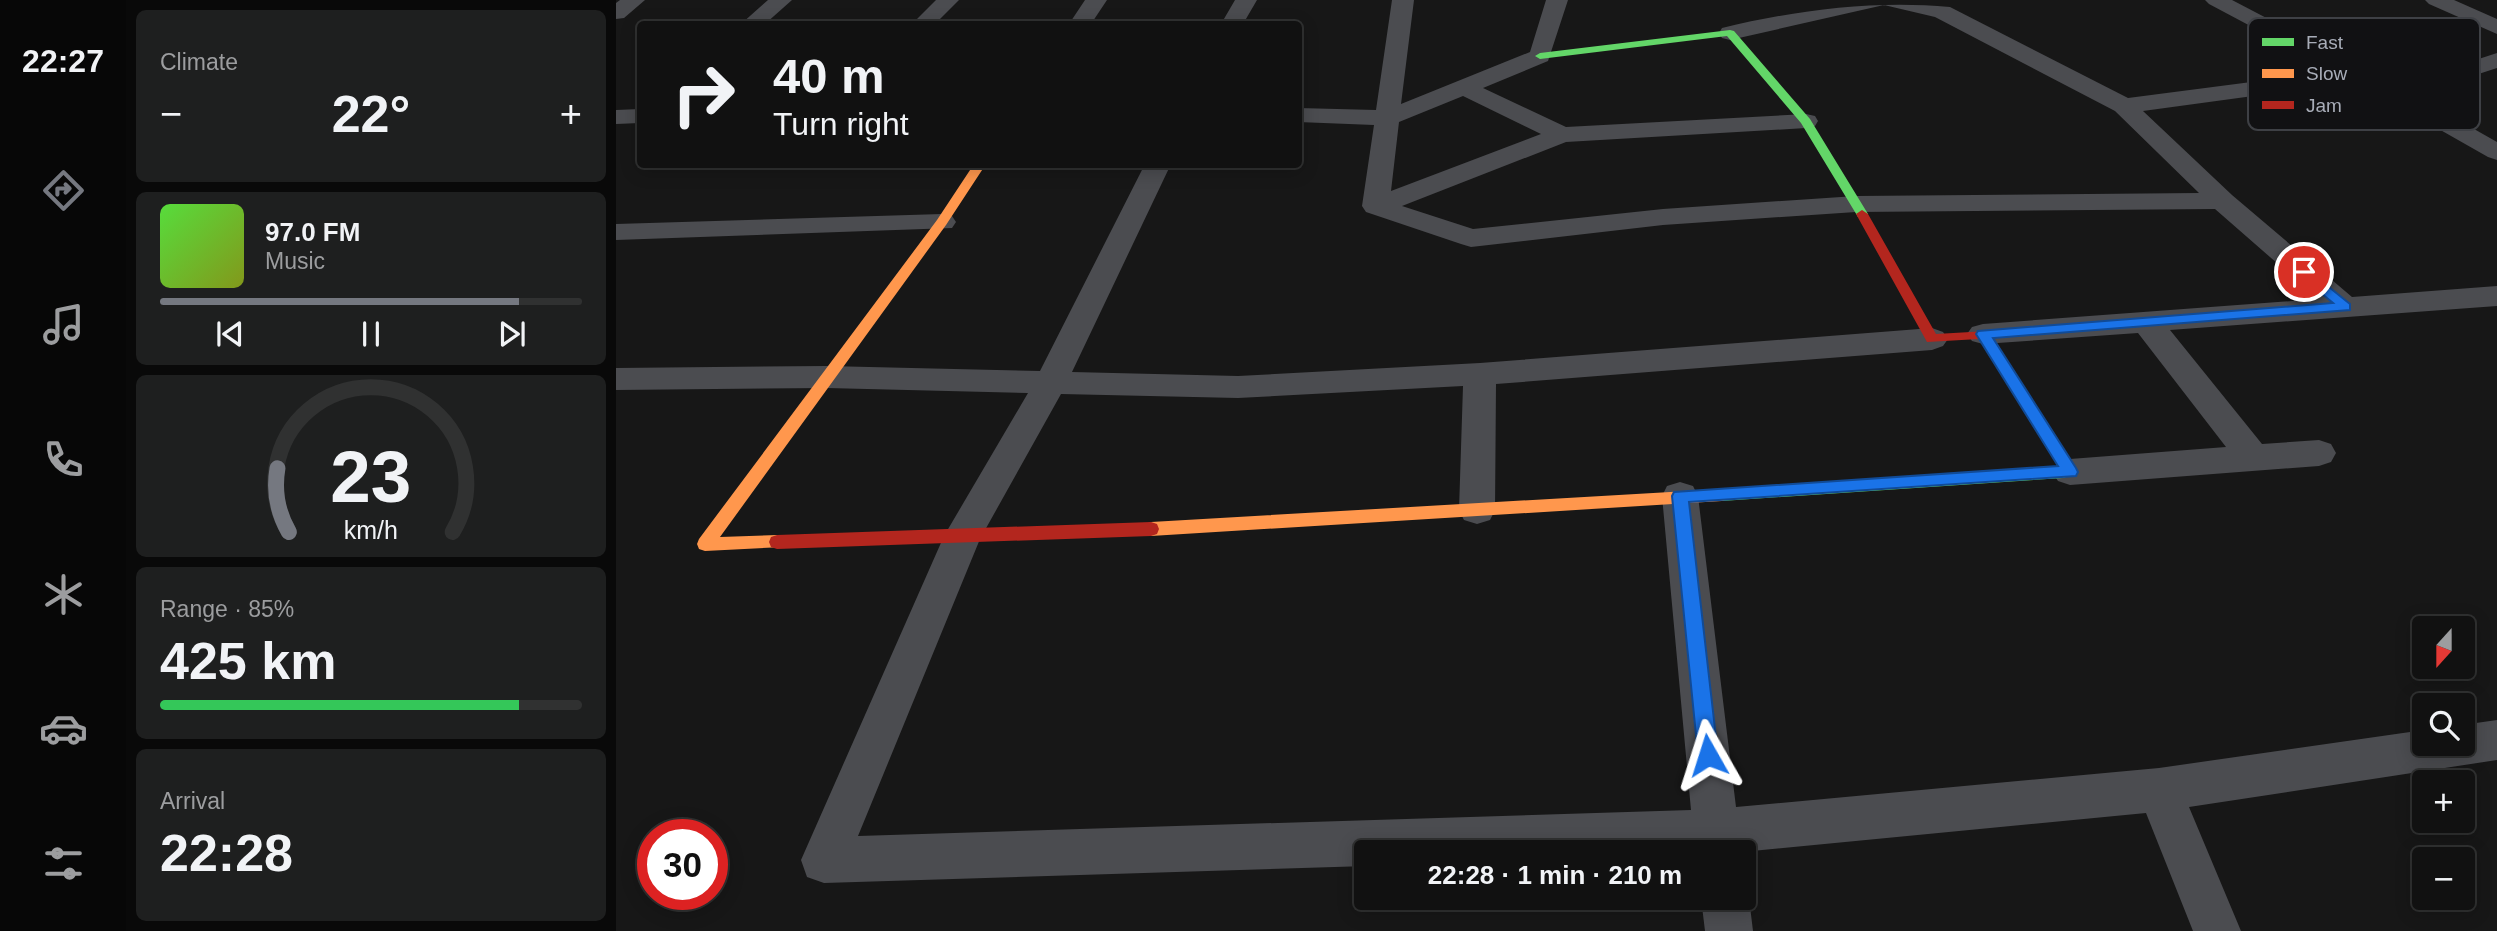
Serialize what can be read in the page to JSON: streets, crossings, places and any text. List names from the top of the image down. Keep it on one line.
{"legend":["Fast","Slow","Jam"],"north":"bottom","page":{"tabs":"22:27","tile":["Climate",["Range · 85%","425 km"],["Arrival","22:28"]],"turn":["40 m","Turn right"],"heat":["−","22°","+"],"song":["97.0 FM","Music"],"map_buttons":["+","−"],"limit":"30","trip":"22:28 · 1 min · 210 m","gauge":["23","km/h"]}}
